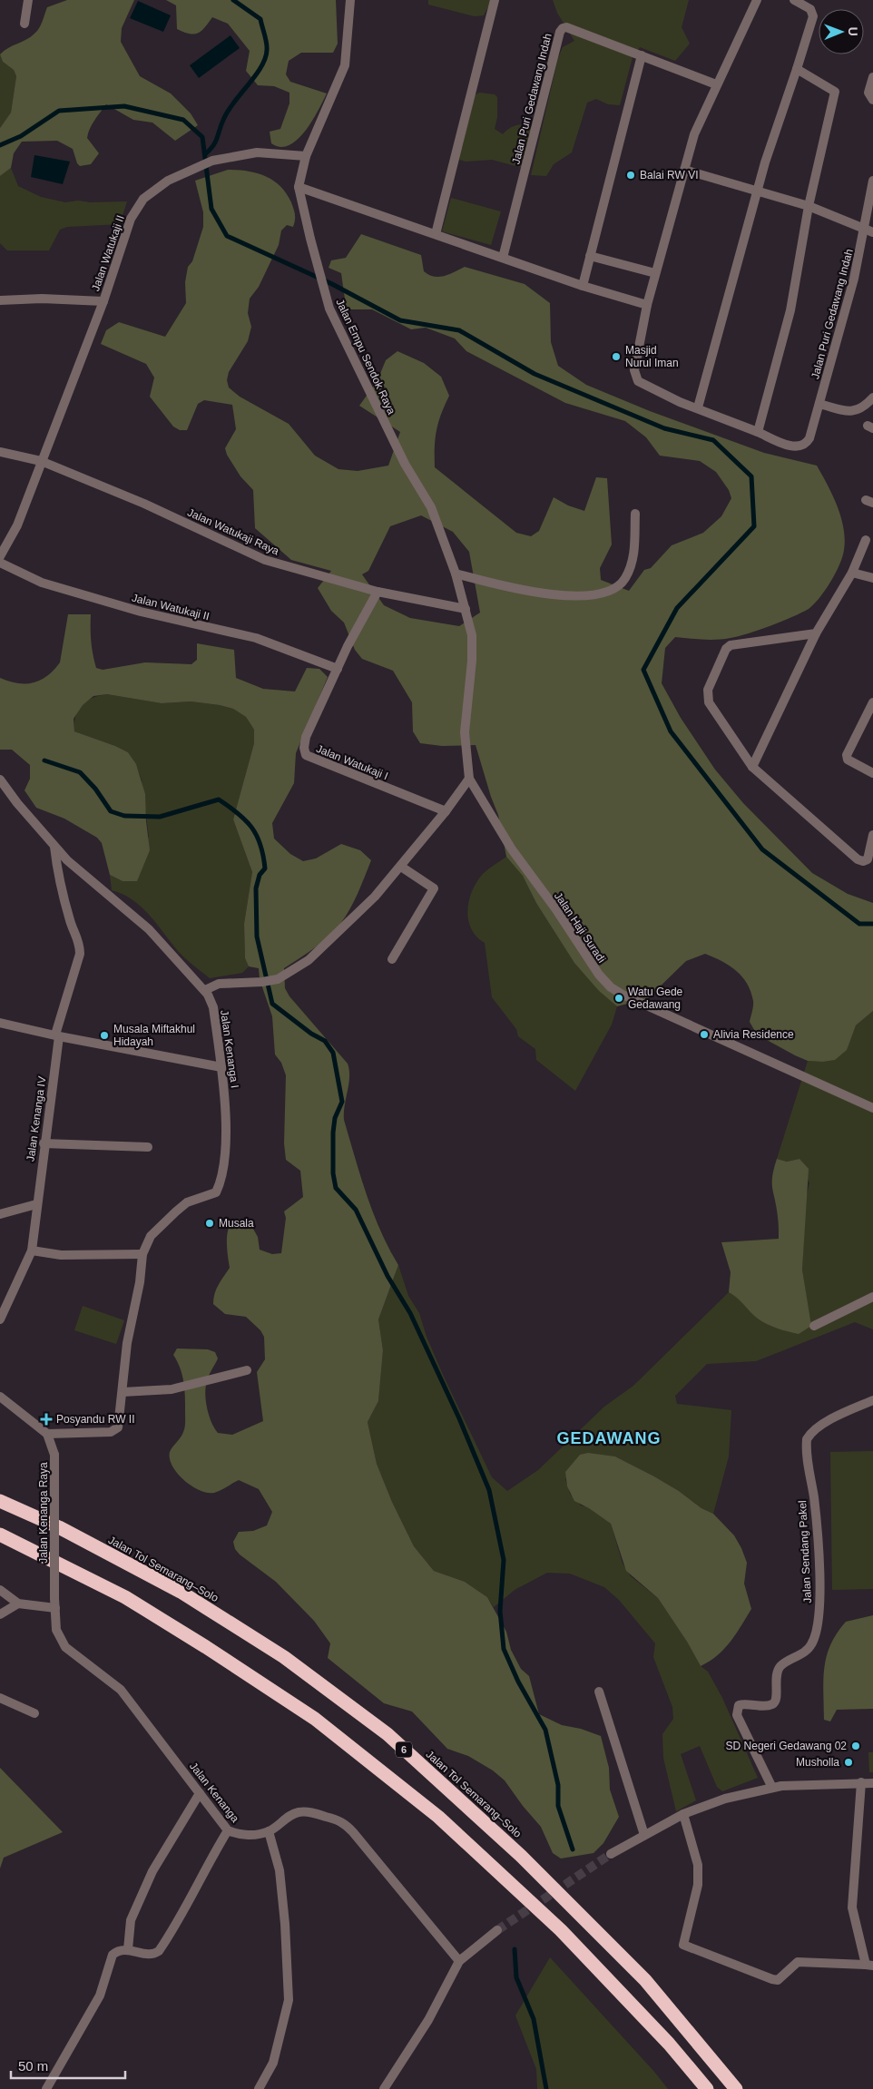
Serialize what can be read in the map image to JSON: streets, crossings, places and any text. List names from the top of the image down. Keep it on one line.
{"streets":{"highway":["Jalan Tol Semarang–Solo","6"],"street":["Jalan Puri Gedawang Indah","Jalan Watukaji II","Jalan Empu Sendok Raya","Jalan Watukaji Raya","Jalan Watukaji I","Jalan Haji Suradi","Jalan Kenanga I","Jalan Kenanga IV","Jalan Kenanga Raya","Jalan Sendang Pakel","Jalan Kenanga"]},"crossings":[["Jalan Watukaji II","Jalan Empu Sendok Raya"],["Jalan Watukaji II","Jalan Watukaji Raya"],["Jalan Watukaji II","Jalan Watukaji I"],["Jalan Empu Sendok Raya","Jalan Watukaji Raya"],["Jalan Empu Sendok Raya","Jalan Haji Suradi"],["Jalan Watukaji Raya","Jalan Watukaji I"],["Jalan Watukaji Raya","Jalan Haji Suradi"],["Jalan Kenanga I","Jalan Kenanga Raya"],["Jalan Kenanga Raya","Jalan Kenanga"]],"districts":["GEDAWANG"],"places":{"other":["Balai RW VI","Masjid Nurul Iman","Watu Gede Gedawang","Alivia Residence","Musala Miftakhul Hidayah","Musala","SD Negeri Gedawang 02","Musholla"],"health":["Posyandu RW II"]},"scale_bar":"50 m","north":"right"}
